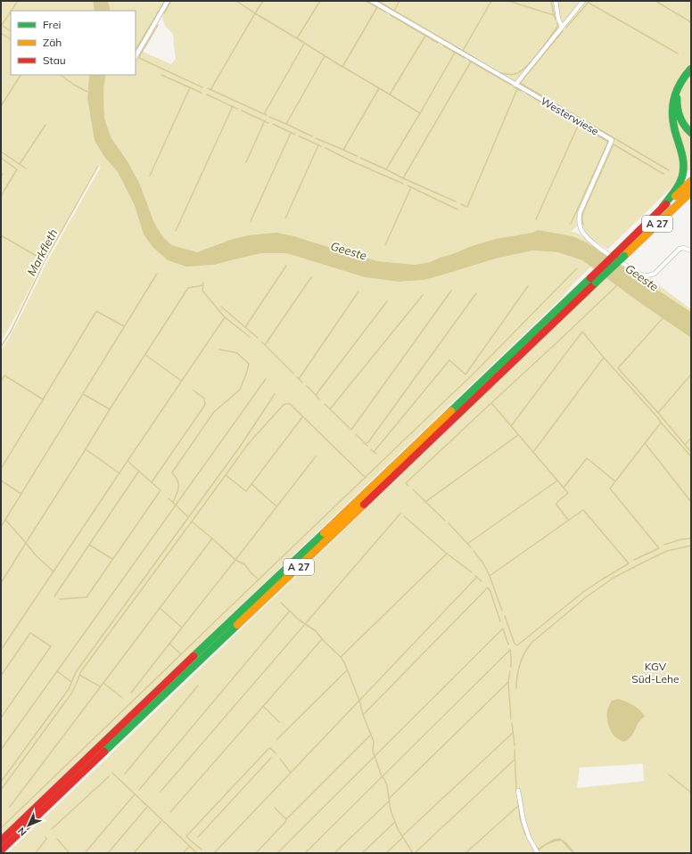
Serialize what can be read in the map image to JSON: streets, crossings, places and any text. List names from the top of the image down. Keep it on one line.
{"streets":{"highway":["A 27"],"street":["Westerwiese"]},"water":["Geeste","Markfleth"],"parks":["KGV Süd-Lehe"],"legend":["Frei","Zäh","Stau"],"north":"bottom left"}
